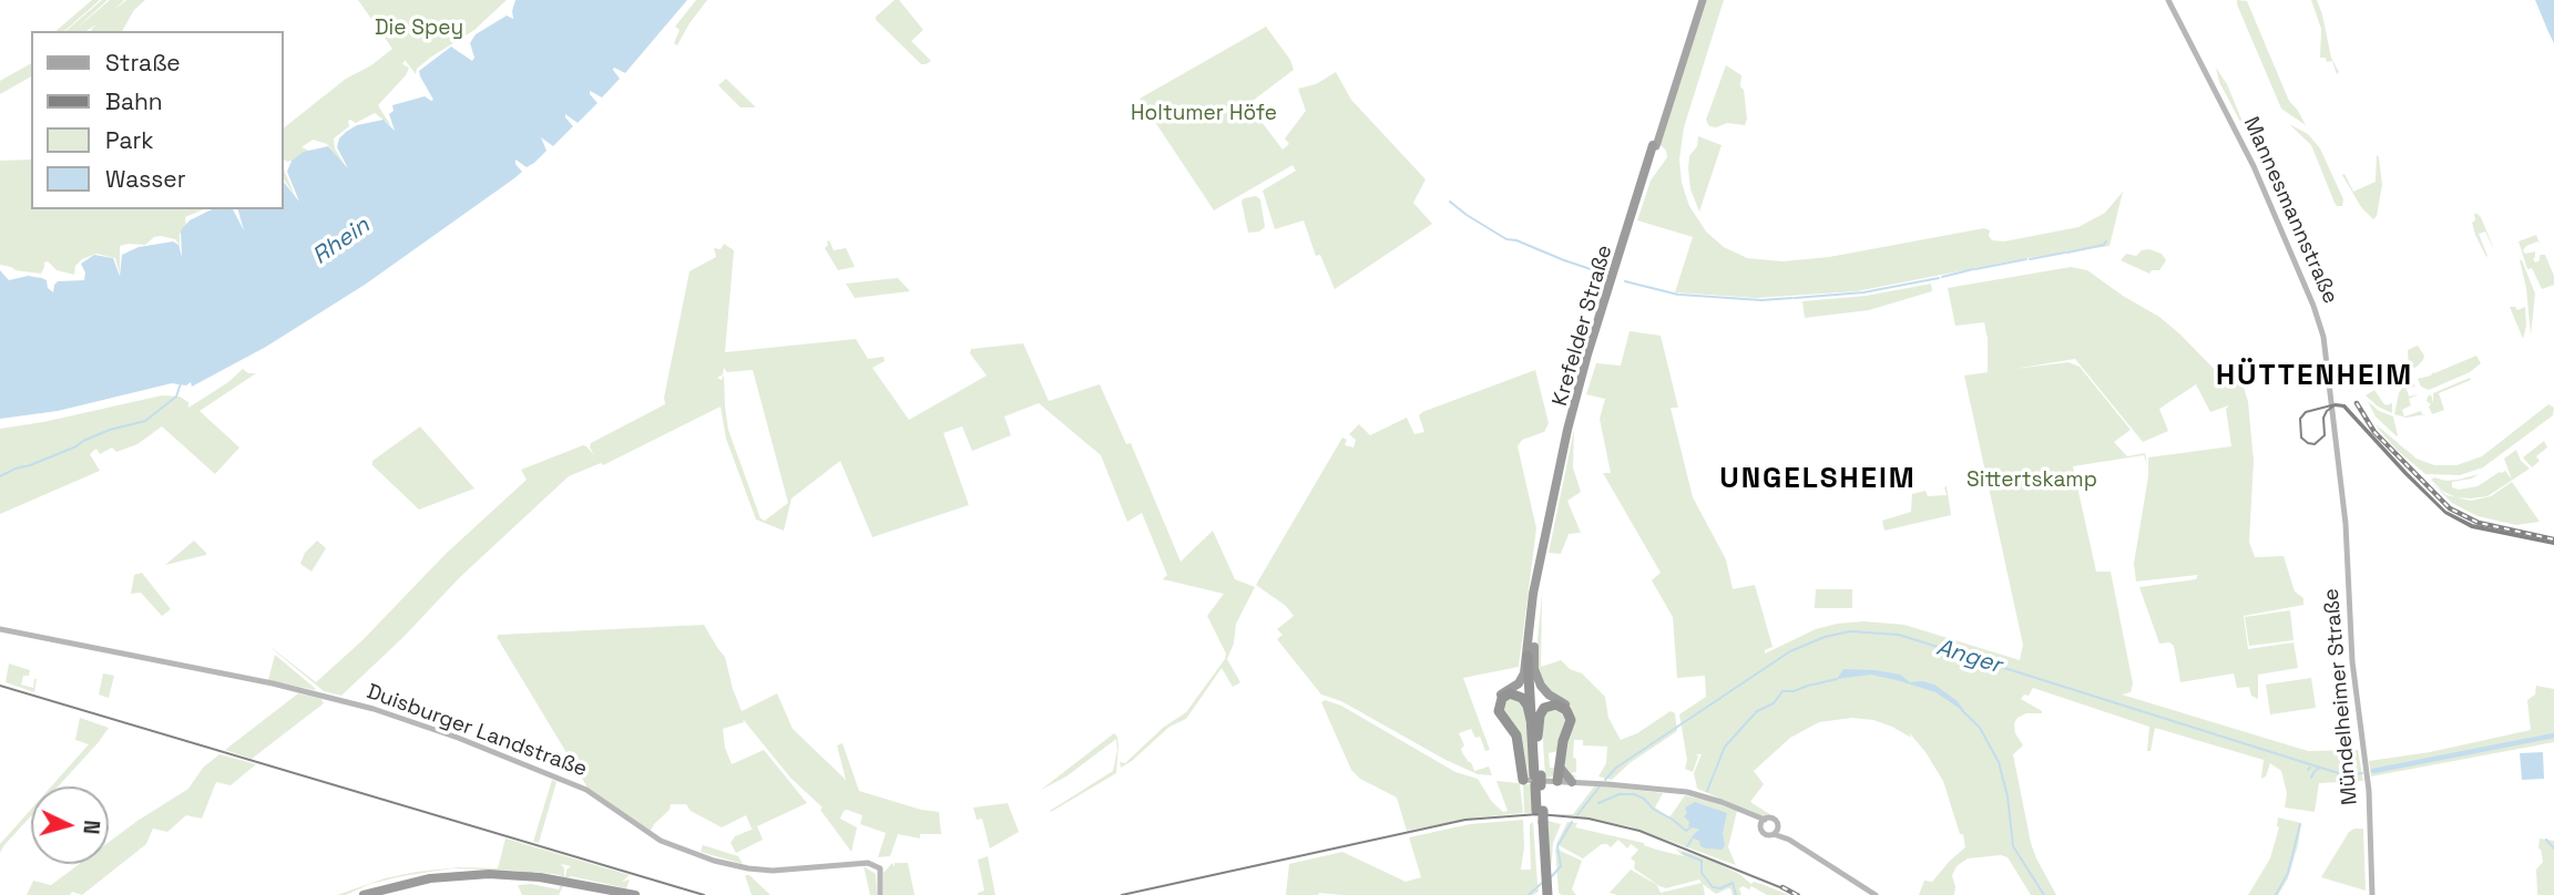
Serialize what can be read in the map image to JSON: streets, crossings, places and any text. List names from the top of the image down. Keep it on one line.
{"streets":{"highway":["Krefelder Straße"],"main road":["Mannesmannstraße","Mündelheimer Straße","Duisburger Landstraße"]},"crossings":[["Mannesmannstraße","Mündelheimer Straße"]],"districts":["HÜTTENHEIM","UNGELSHEIM"],"water":["Rhein","Anger"],"parks":["Die Spey","Holtumer Höfe","Sittertskamp"],"legend":["Straße","Bahn","Park","Wasser"],"north":"right"}
